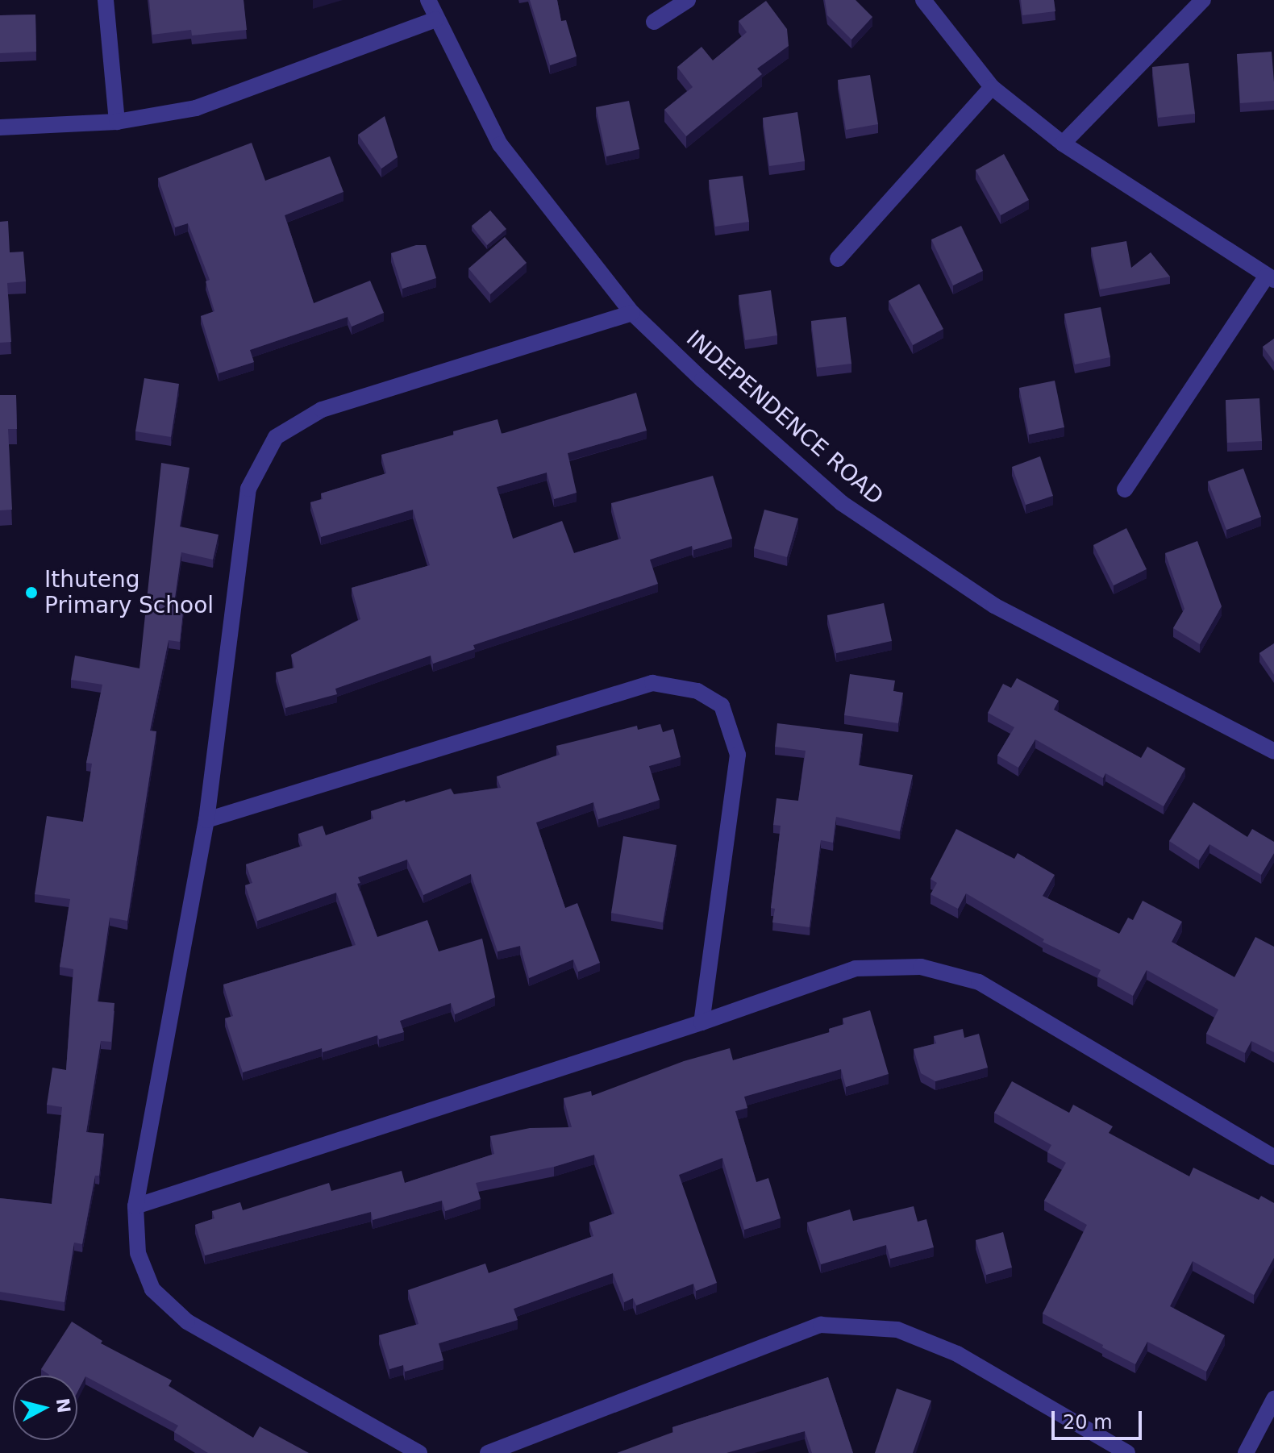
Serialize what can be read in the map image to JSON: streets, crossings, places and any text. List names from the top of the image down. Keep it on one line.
{"streets":{"street":["INDEPENDENCE ROAD"]},"places":["Ithuteng Primary School"],"scale_bar":"20 m","north":"right"}
